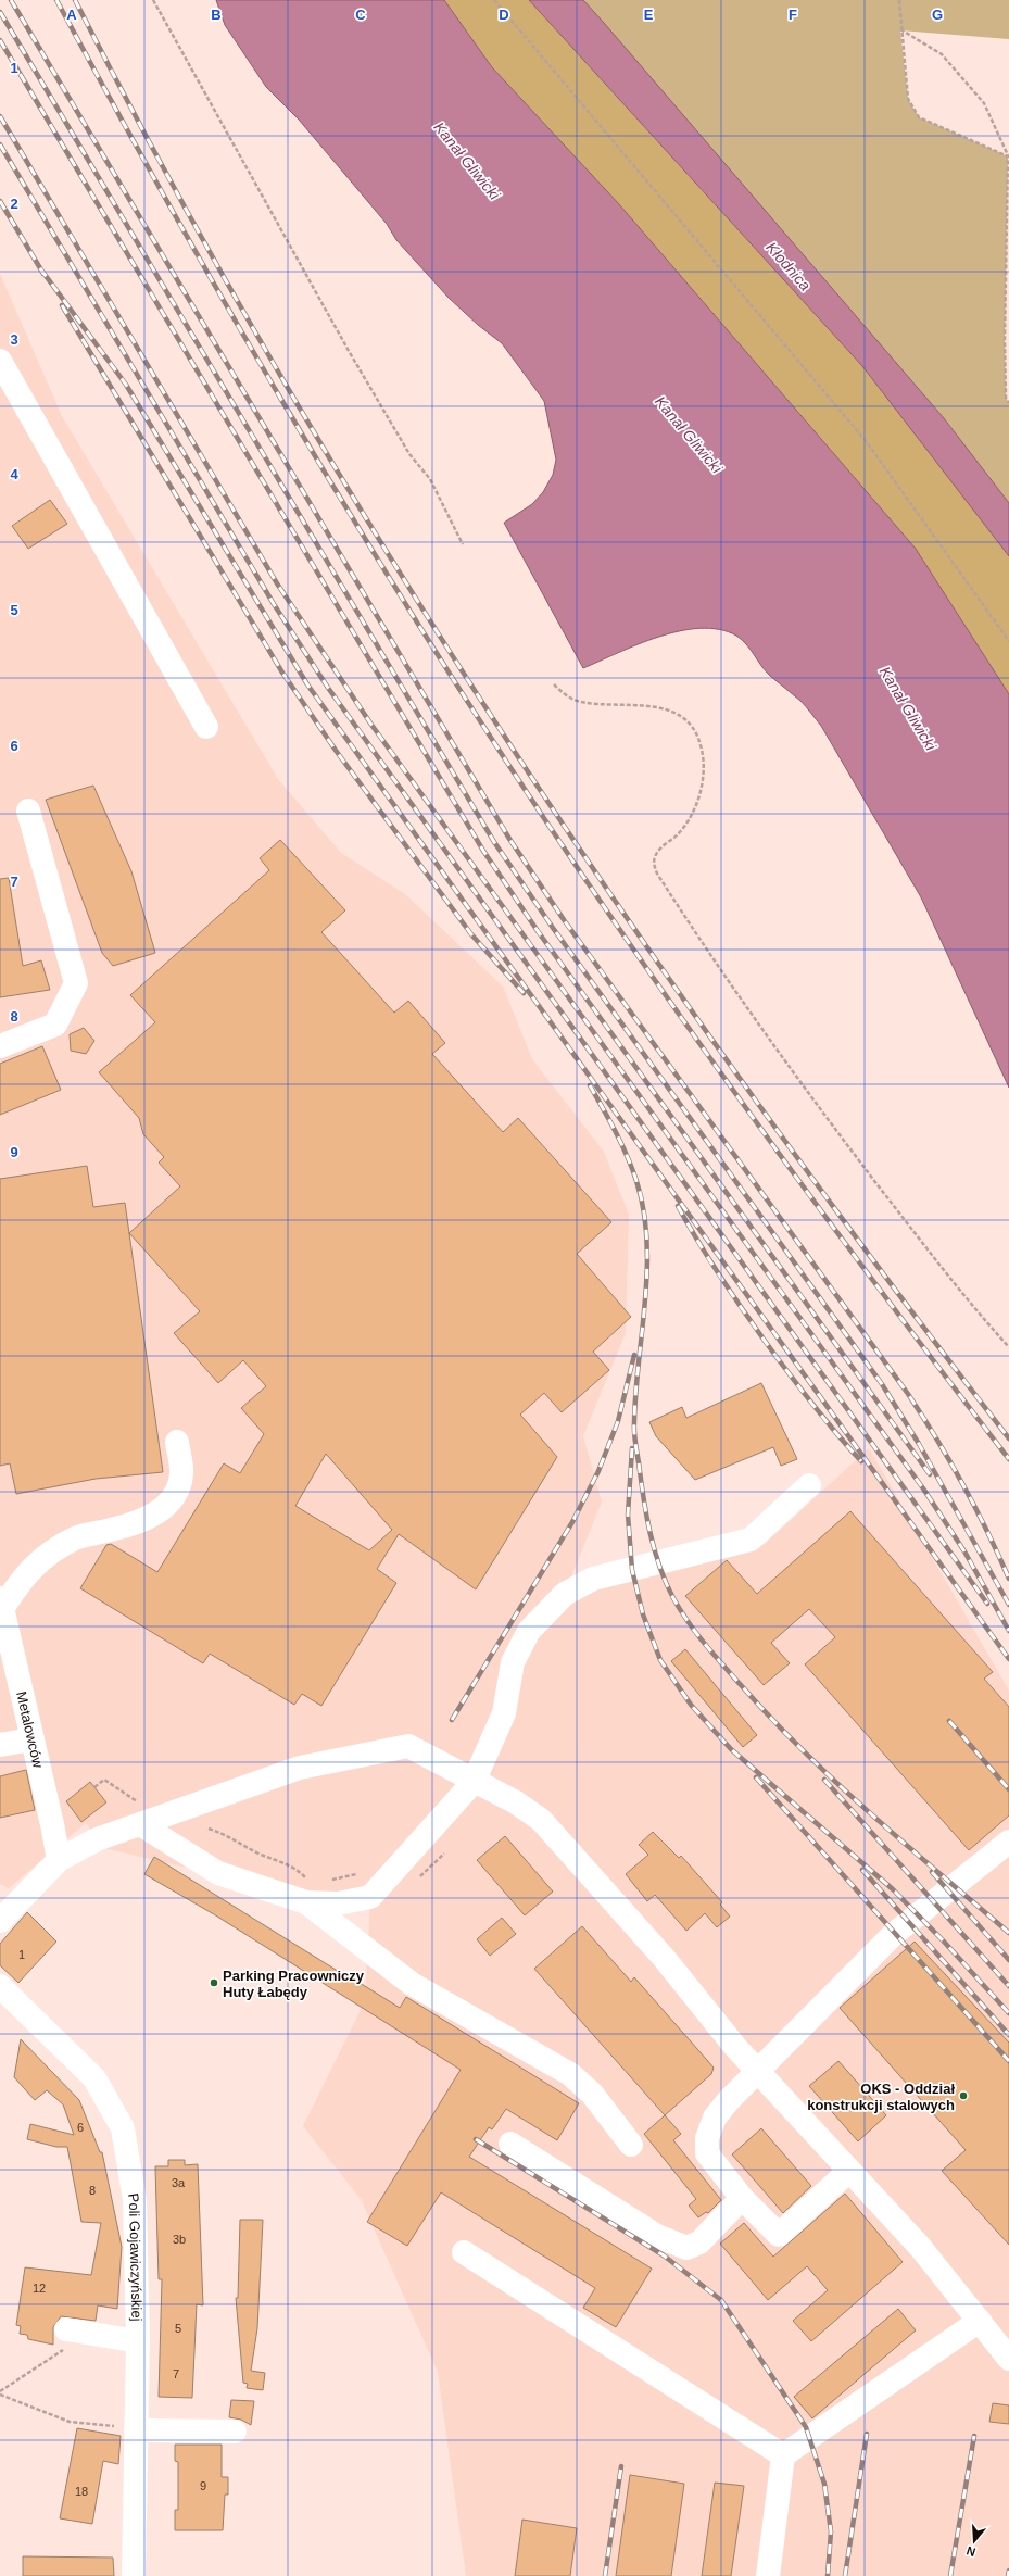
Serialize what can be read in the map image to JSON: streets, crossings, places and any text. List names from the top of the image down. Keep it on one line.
{"streets":{"street":["Metalowców","Poli Gojawiczyńskiej"]},"water":["Kanał Gliwicki","Kłodnica"],"places":["Parking Pracowniczy Huty Łabędy","OKS - Oddział konstrukcji stalowych"],"house_numbers":["1","6","3a","8","3b","12","5","7","9","18"],"north":"bottom","grid":{"columns":["A","B","C","D","E","F","G"],"rows":["1","2","3","4","5","6","7","8","9"]}}
